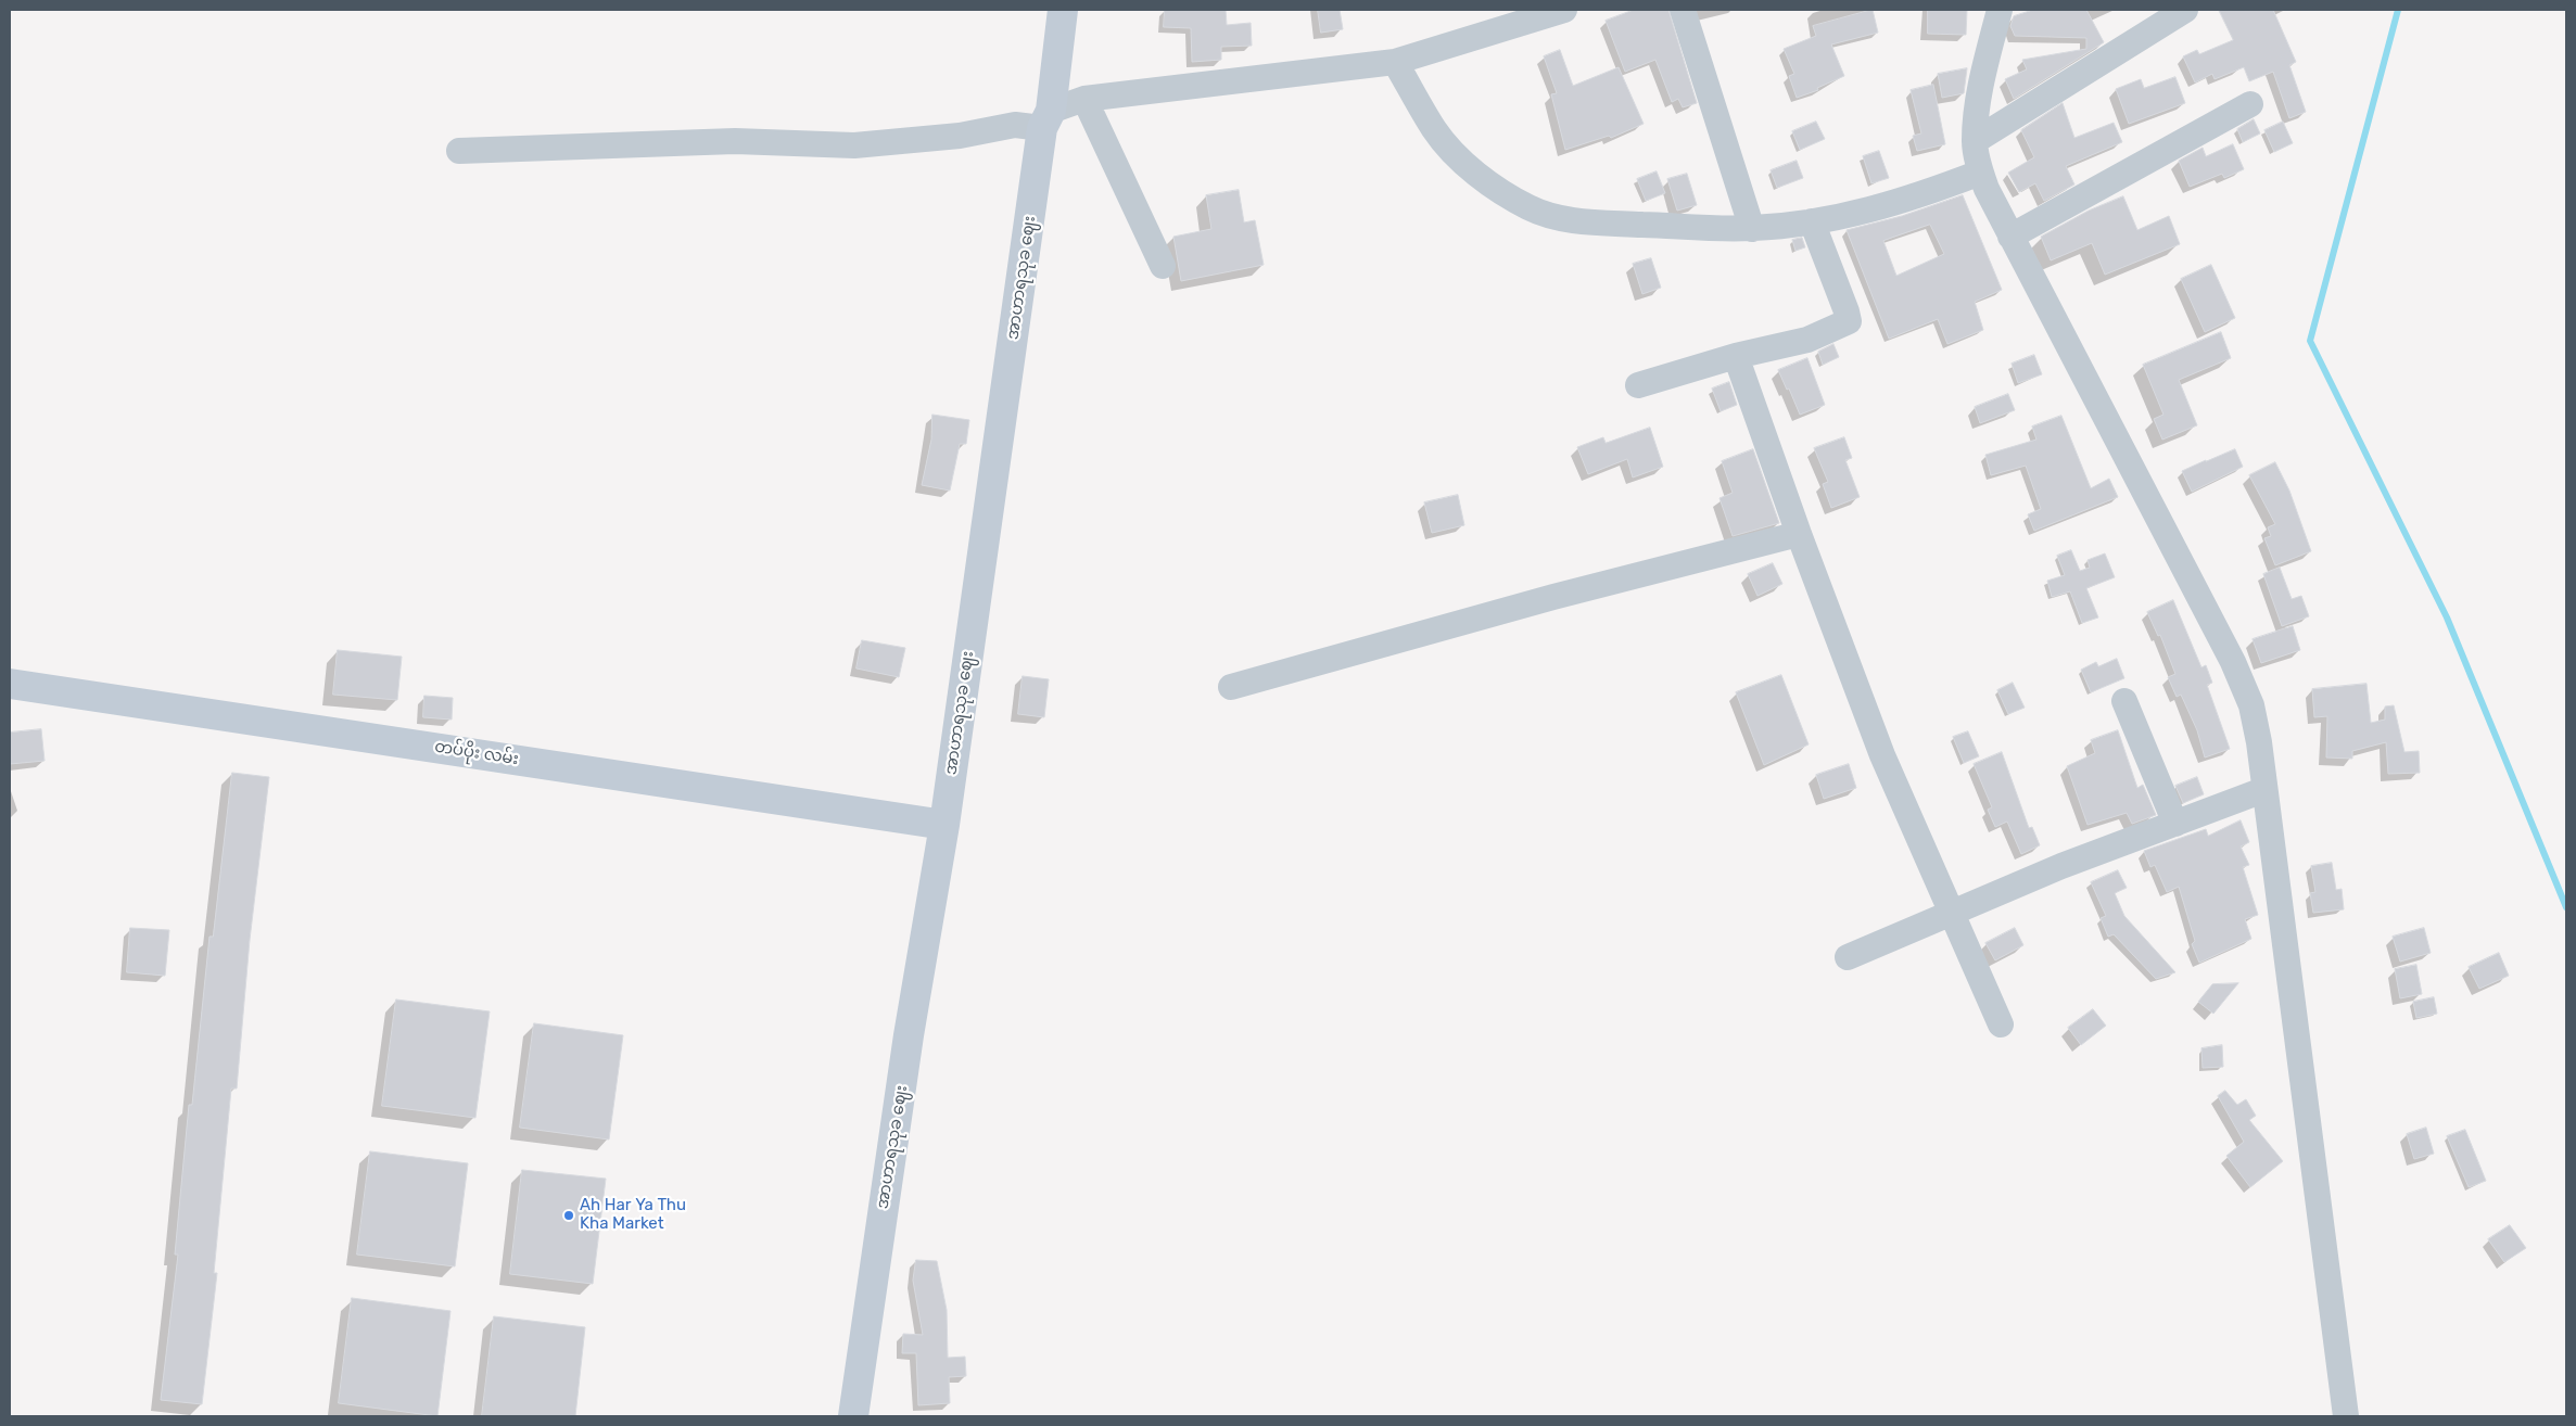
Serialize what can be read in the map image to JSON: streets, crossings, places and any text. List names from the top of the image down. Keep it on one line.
{"streets":{"street":["အာဟာရသုခ ဈေး","တပ်ပိုး လမ်း"]},"crossings":[["အာဟာရသုခ ဈေး","တပ်ပိုး လမ်း"]],"places":["Ah Har Ya Thu Kha Market"]}
